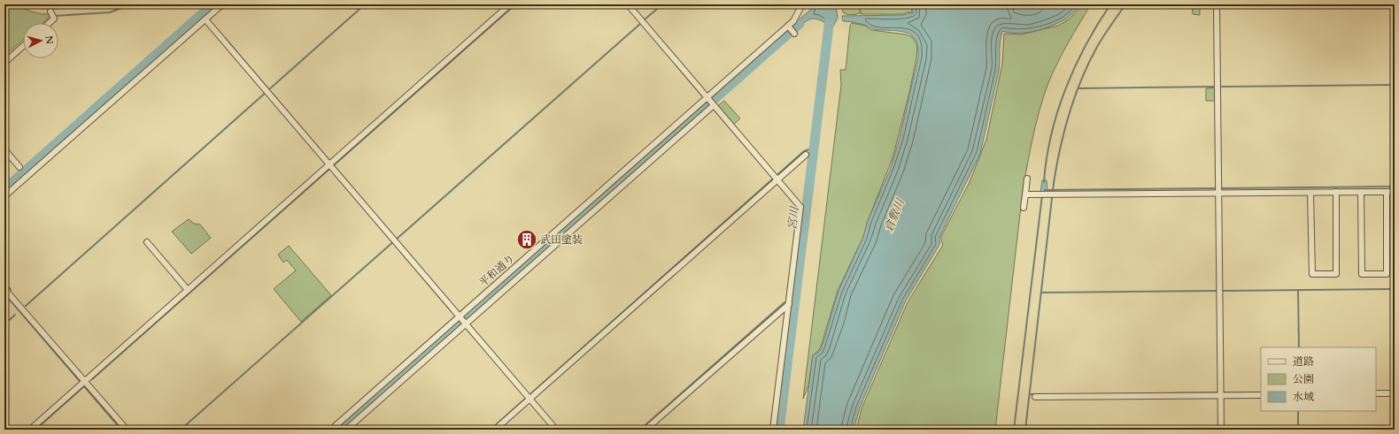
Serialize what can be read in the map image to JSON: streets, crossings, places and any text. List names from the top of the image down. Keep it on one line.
{"streets":{"street":["平和通り"]},"water":["倉敷川","宮川"],"places":{"building":["武田塗装"]},"legend":["道路","公園","水域"],"north":"right"}
